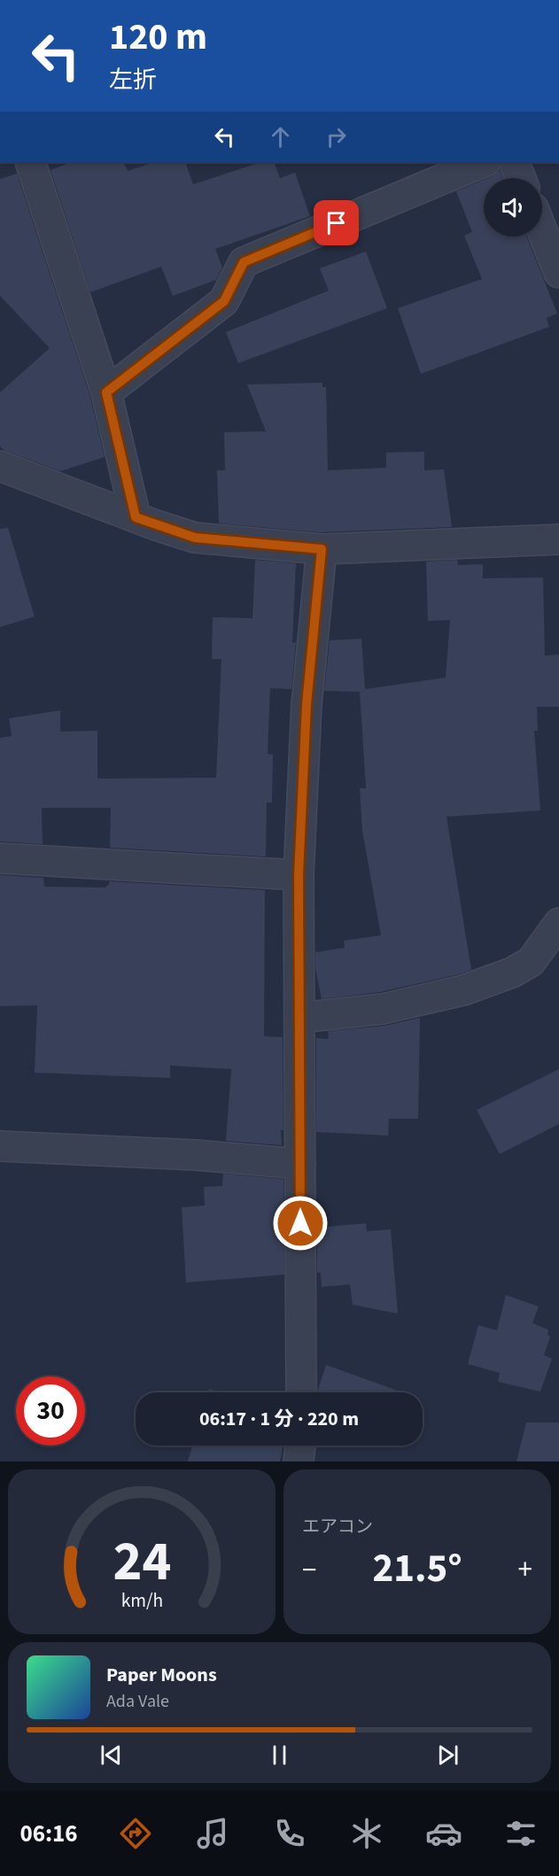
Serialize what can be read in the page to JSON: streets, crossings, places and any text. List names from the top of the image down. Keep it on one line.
{"page":{"turn":["120 m","左折"],"limit":"30","trip":"06:17 · 1 分 · 220 m","tile":"エアコン","heat":["−","21.5°","+"],"song":["Paper Moons","Ada Vale"],"tabs":"06:16","gauge":["24","km/h"]}}
